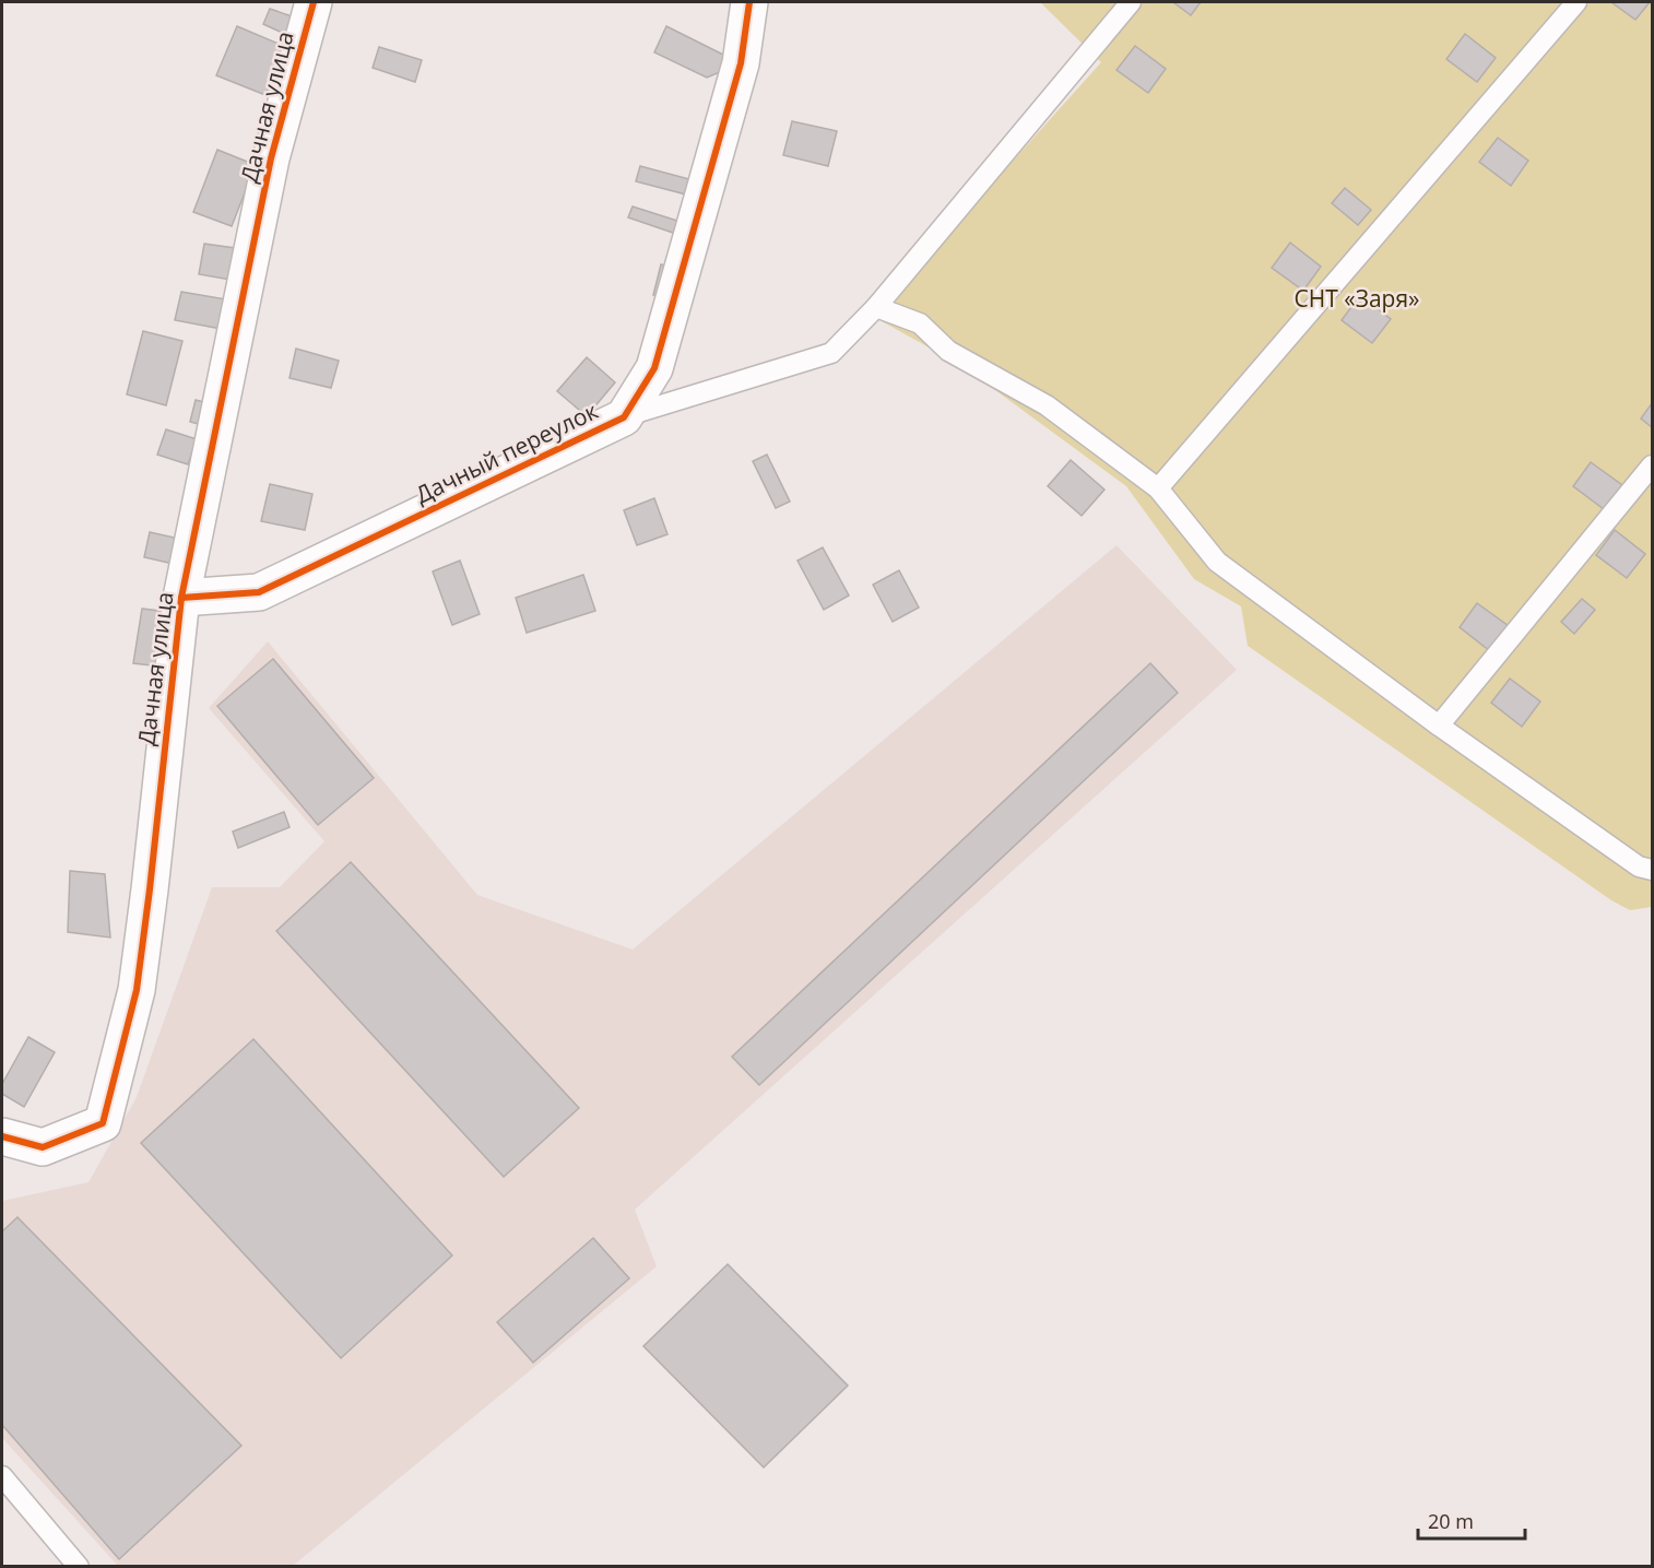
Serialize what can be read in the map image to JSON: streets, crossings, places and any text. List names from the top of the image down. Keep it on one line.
{"streets":{"street":["Дачная улица","Дачный переулок"]},"crossings":[["Дачная улица","Дачный переулок"]],"parks":["СНТ «Заря»"],"scale_bar":"20 m"}
